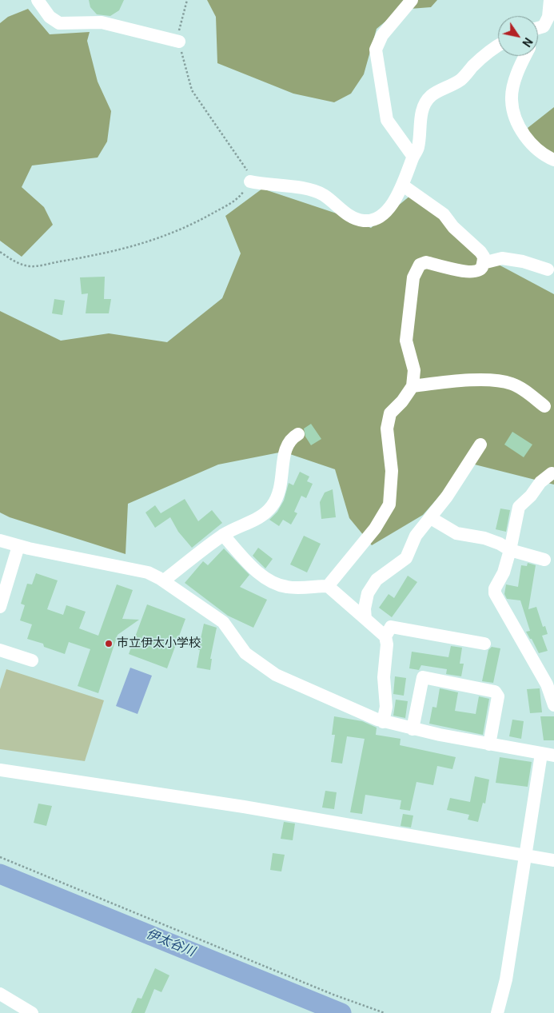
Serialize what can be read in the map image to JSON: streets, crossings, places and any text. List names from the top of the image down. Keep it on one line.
{"water":["伊太谷川"],"places":["市立伊太小学校"],"north":"bottom right"}
